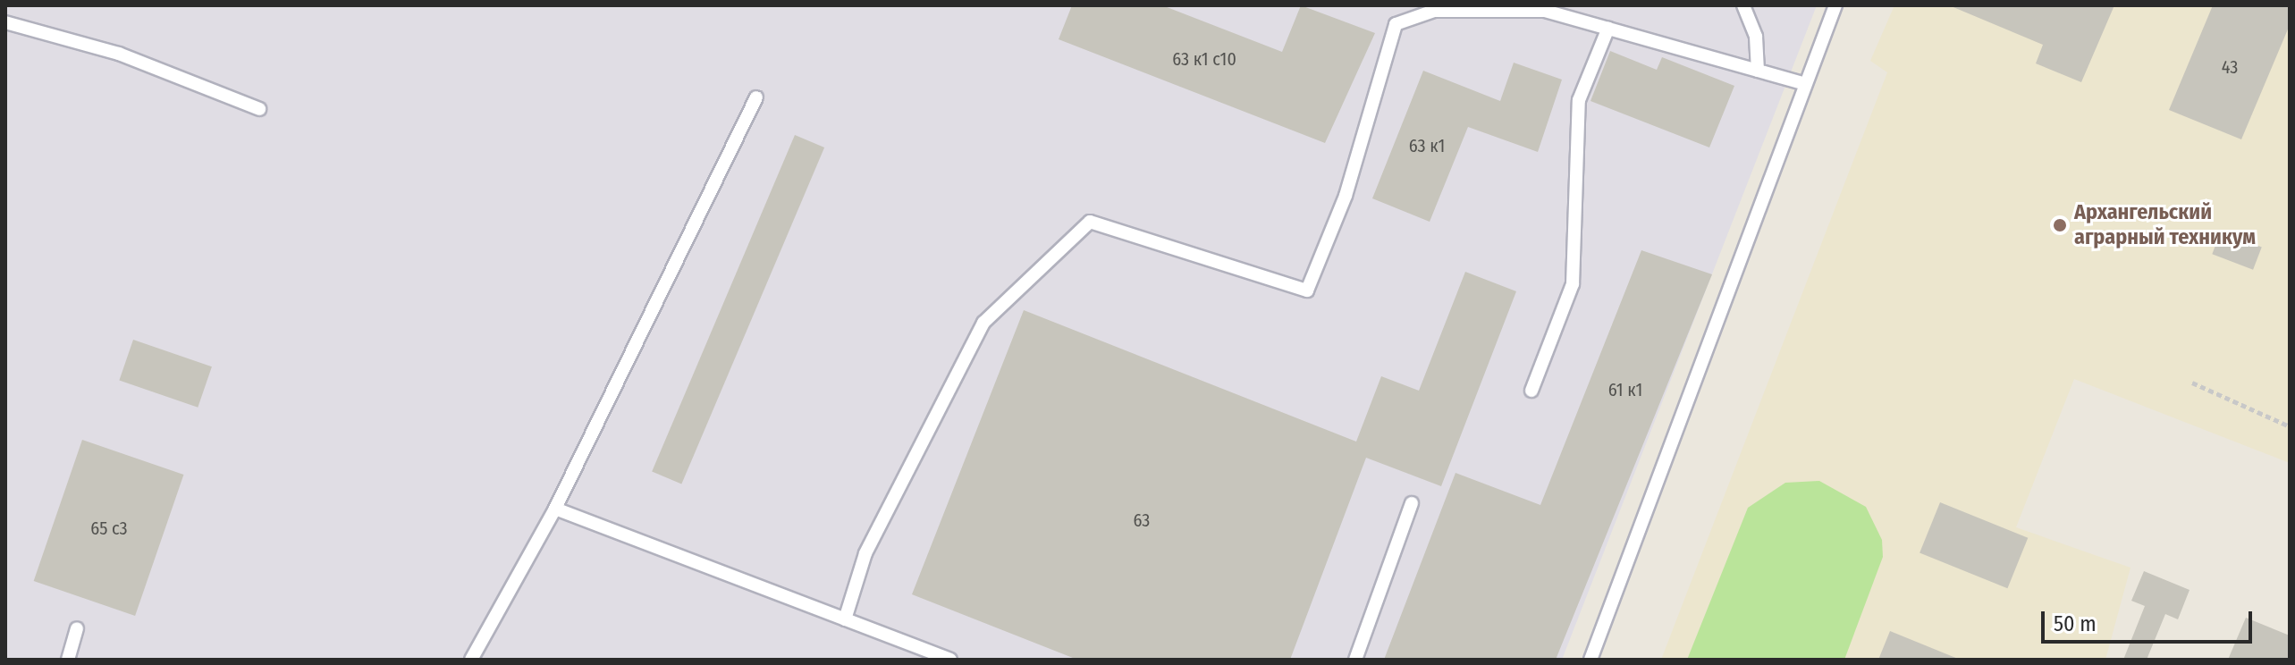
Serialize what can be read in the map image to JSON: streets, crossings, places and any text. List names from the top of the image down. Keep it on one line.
{"places":["Архангельский аграрный техникум"],"house_numbers":["63 к1 с10","43","63 к1","61 к1","63","65 с3"],"scale_bar":"50 m"}
